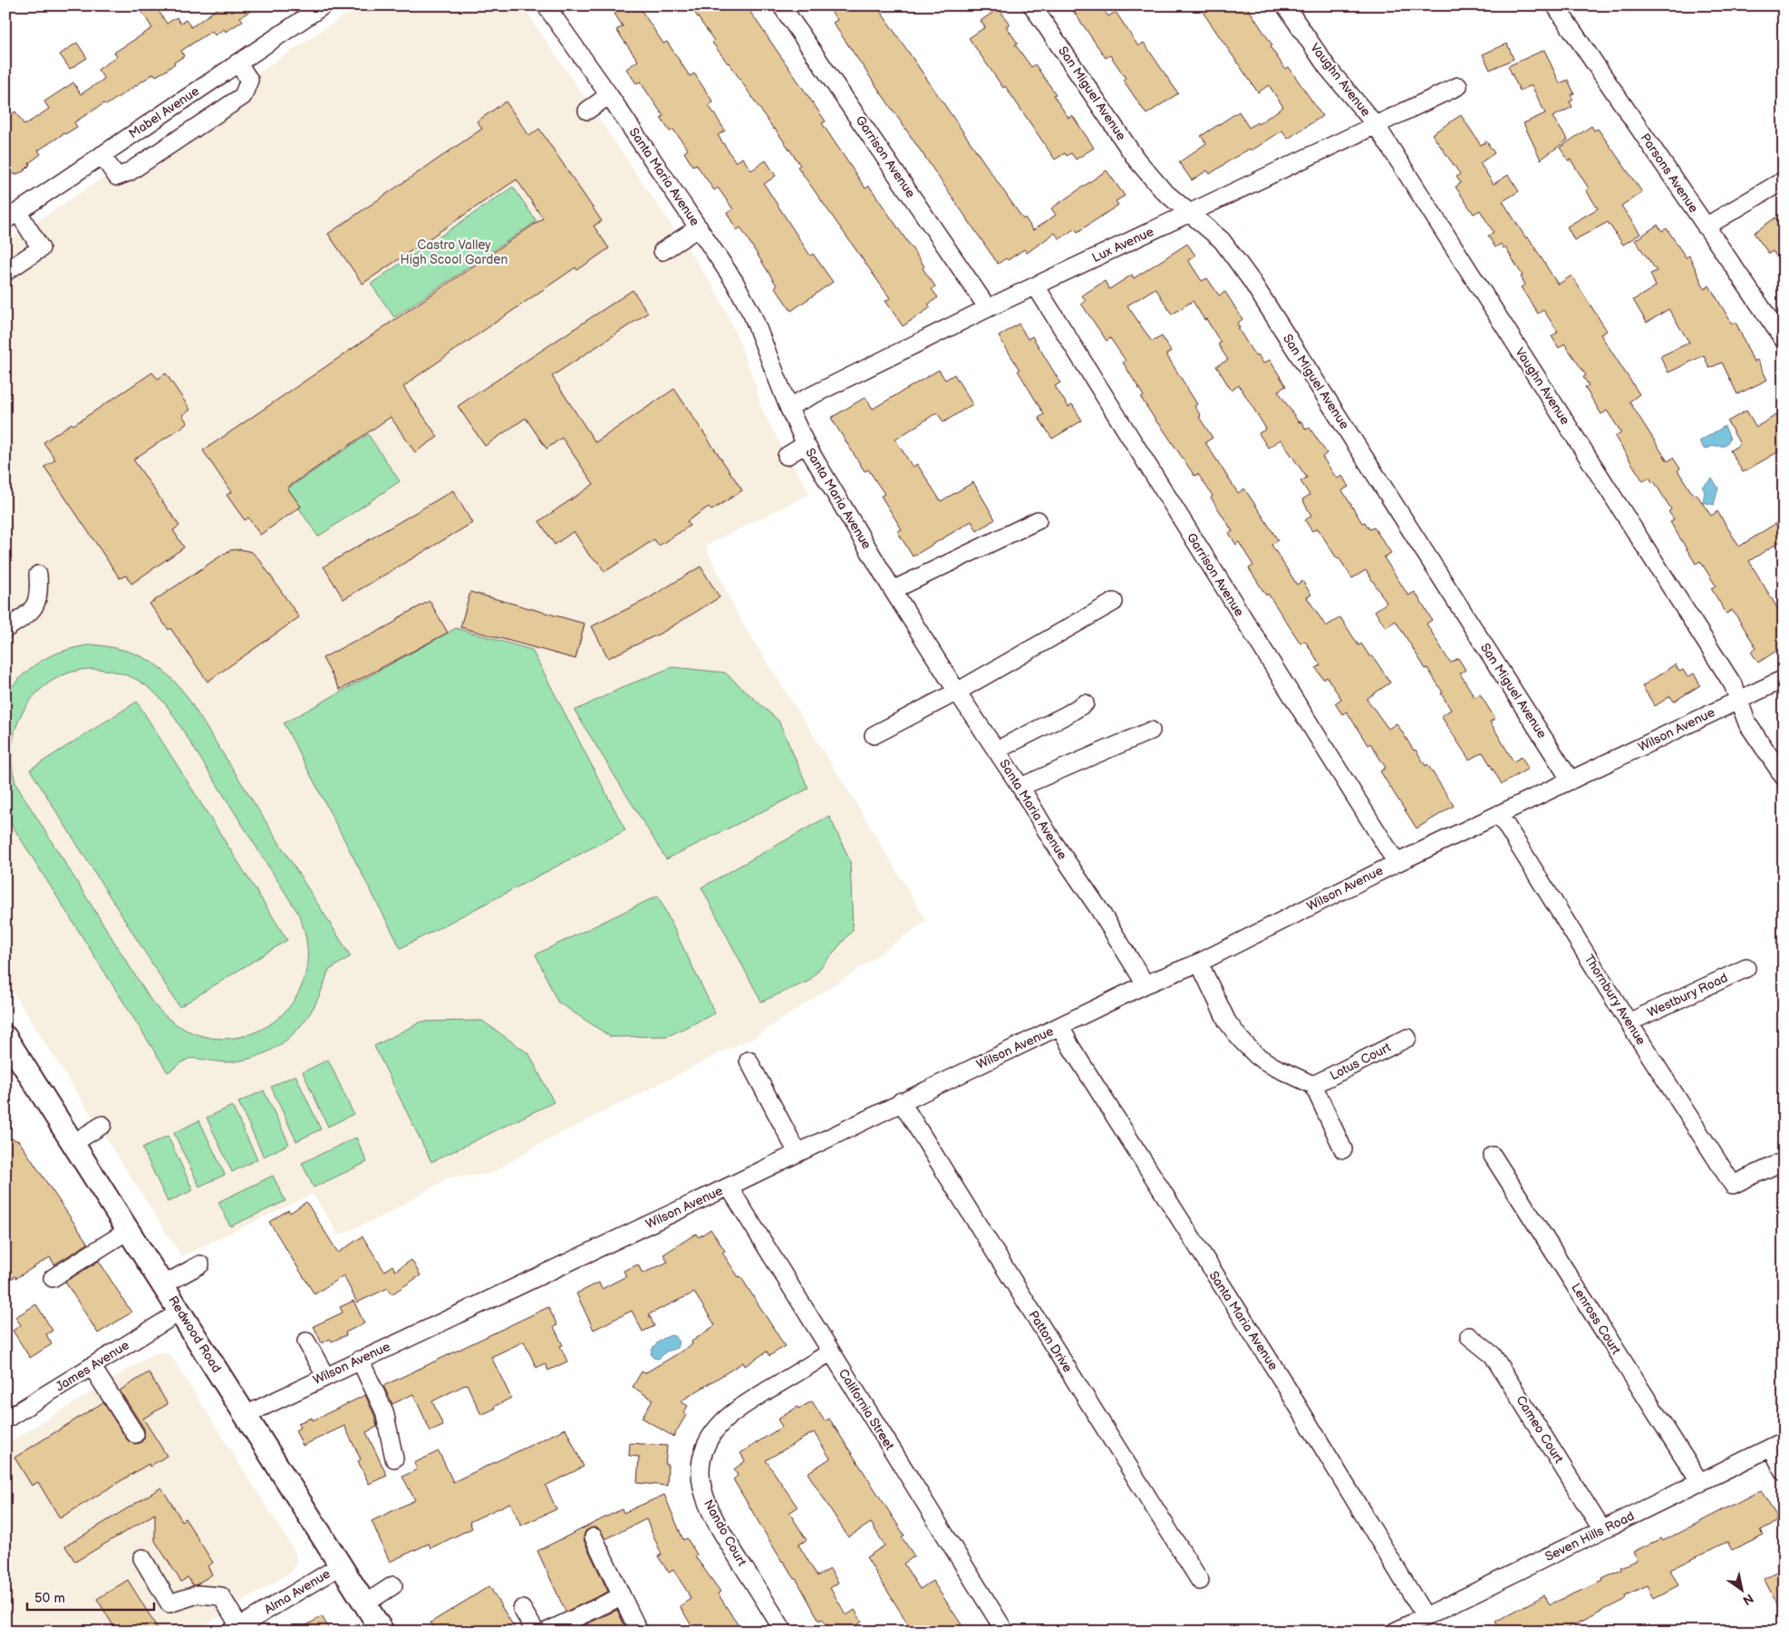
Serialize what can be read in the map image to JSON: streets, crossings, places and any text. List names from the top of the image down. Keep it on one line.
{"streets":{"main road":["Redwood Road"],"street":["Vaughn Avenue","San Miguel Avenue","Mabel Avenue","Garrison Avenue","Parsons Avenue","Santa Maria Avenue","Lux Avenue","Wilson Avenue","Westbury Road","Thornbury Avenue","Lotus Court","Lenross Court","Patton Drive","James Avenue","California Street","Cameo Court","Nando Court","Seven Hills Road","Alma Avenue"]},"crossings":[["Vaughn Avenue","Lux Avenue"],["Vaughn Avenue","Wilson Avenue"],["San Miguel Avenue","Lux Avenue"],["San Miguel Avenue","Wilson Avenue"],["Garrison Avenue","Lux Avenue"],["Garrison Avenue","Wilson Avenue"],["Santa Maria Avenue","Lux Avenue"],["Santa Maria Avenue","Wilson Avenue"],["Santa Maria Avenue","Seven Hills Road"],["Wilson Avenue","Thornbury Avenue"],["Wilson Avenue","Redwood Road"],["Wilson Avenue","Patton Drive"],["Wilson Avenue","California Street"],["Westbury Road","Thornbury Avenue"],["Lenross Court","Seven Hills Road"],["Redwood Road","James Avenue"],["Redwood Road","Alma Avenue"],["California Street","Nando Court"],["Cameo Court","Seven Hills Road"]],"parks":["Castro Valley High Scool Garden"],"scale_bar":"50 m","north":"bottom right"}
